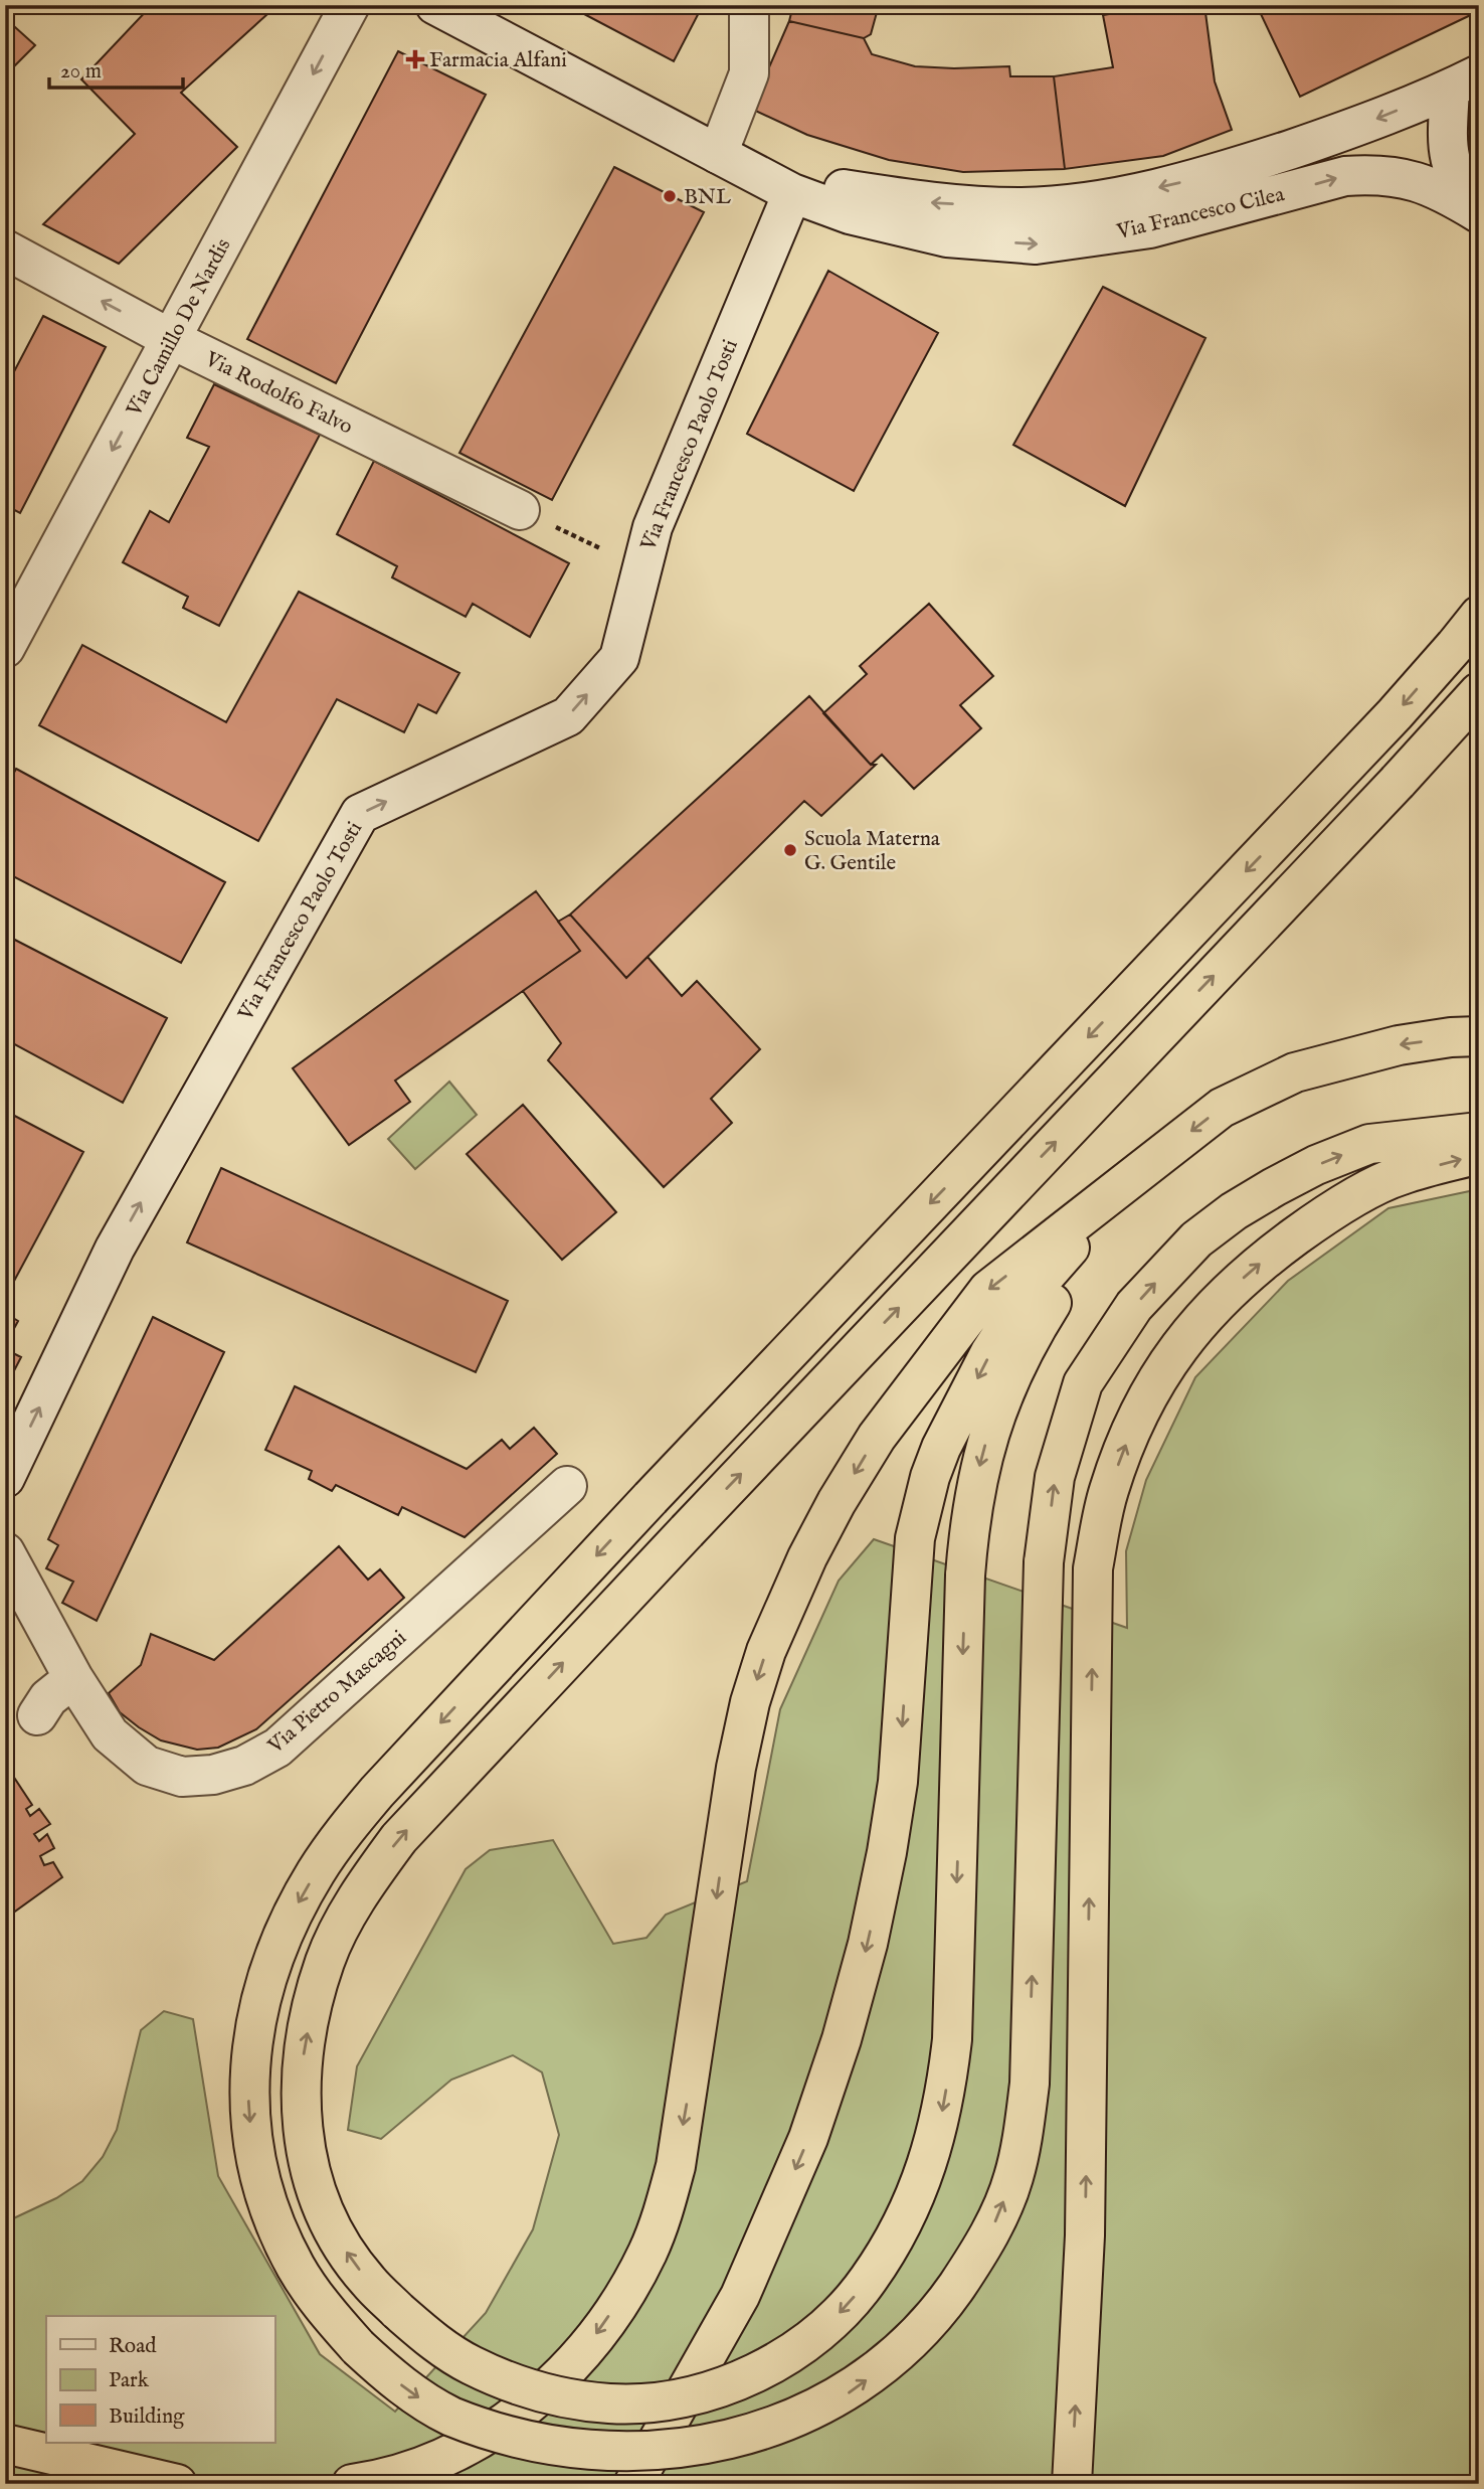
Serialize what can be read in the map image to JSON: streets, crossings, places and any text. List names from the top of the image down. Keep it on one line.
{"streets":{"street":["Via Francesco Cilea","Via Camillo De Nardis","Via Rodolfo Falvo","Via Francesco Paolo Tosti","Via Pietro Mascagni"]},"crossings":[["Via Francesco Cilea","Via Francesco Paolo Tosti"],["Via Camillo De Nardis","Via Rodolfo Falvo"]],"one_way":["Via Camillo De Nardis","Via Francesco Paolo Tosti"],"places":{"health":["Farmacia Alfani"],"other":["BNL","Scuola Materna G. Gentile"]},"legend":["Road","Park","Building"],"scale_bar":"20 m"}
